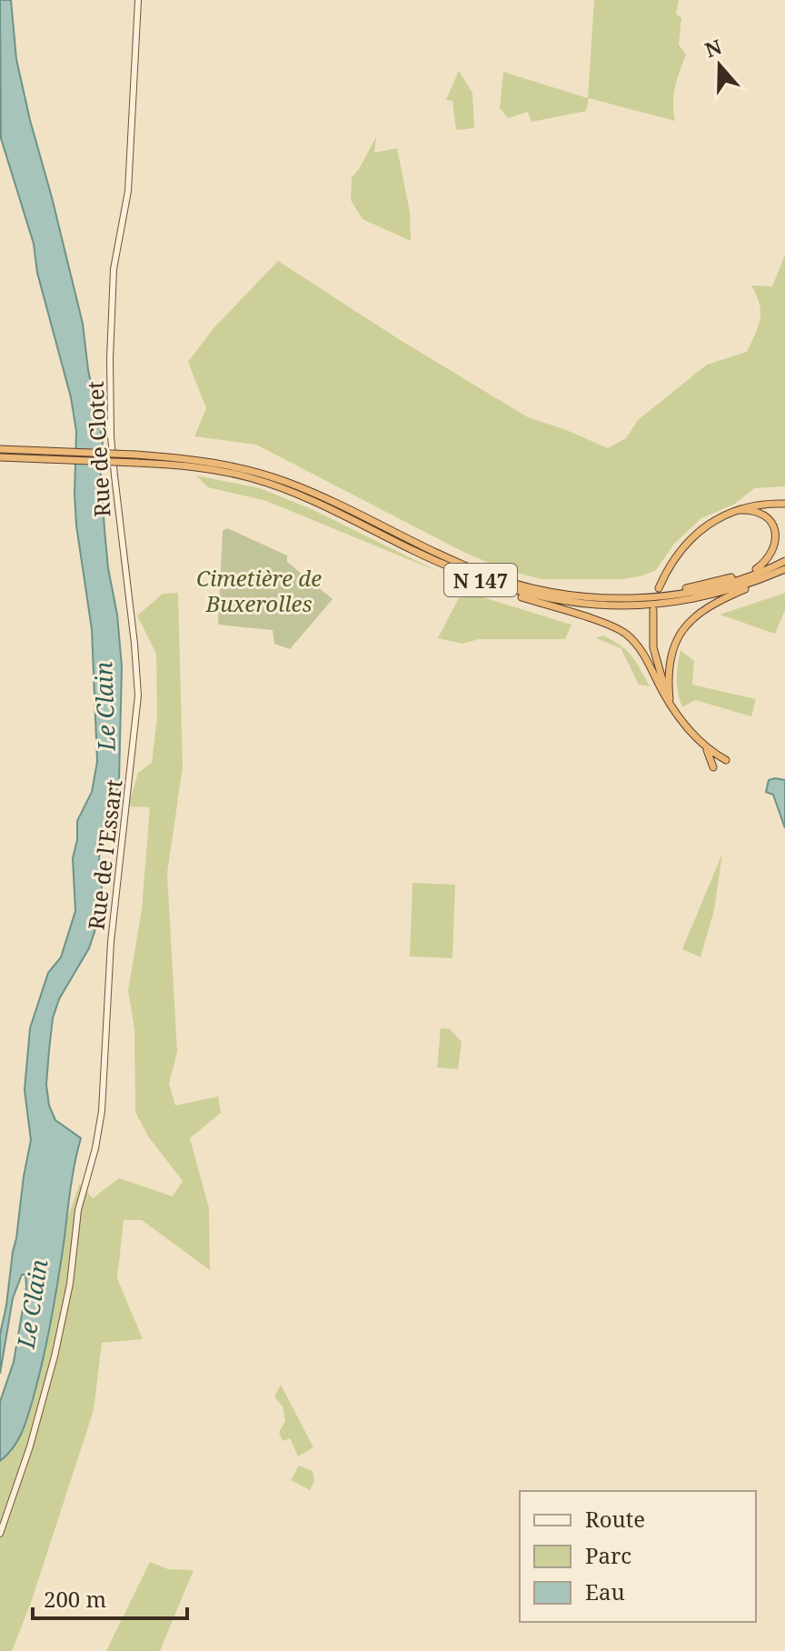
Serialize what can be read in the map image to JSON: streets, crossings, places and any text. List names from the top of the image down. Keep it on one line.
{"streets":{"highway":["N 147"],"main road":["Rue de Clotet","Rue de l'Essart"]},"crossings":[["Rue de Clotet","Rue de l'Essart"]],"water":["Le Clain"],"parks":["Cimetière de Buxerolles"],"legend":["Route","Parc","Eau"],"scale_bar":"200 m","north":"top"}
